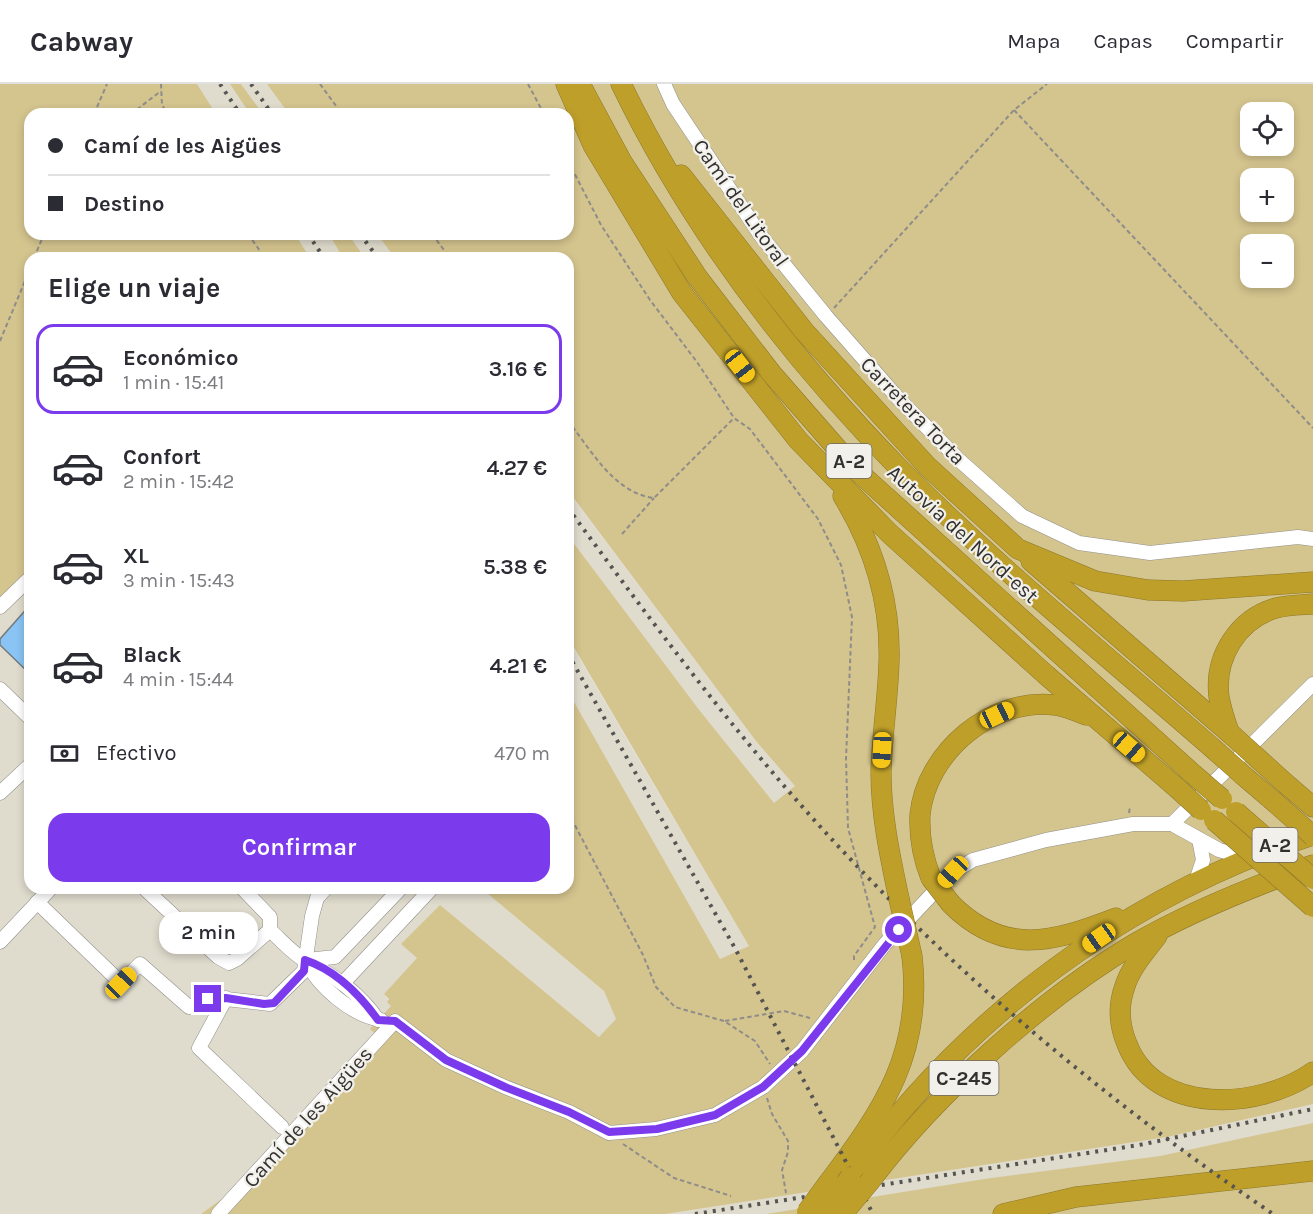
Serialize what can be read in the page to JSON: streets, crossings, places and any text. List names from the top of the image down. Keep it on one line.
{"streets":{"highway":["A-2","Autovia del Nord-est","C-245"],"street":["Camí del Litoral","Carretera Torta","Camí de les Aigües"]},"crossings":[["Camí del Litoral","Carretera Torta"],["Autovia del Nord-est","C-245"]],"page":{"header":"Cabway","nav":["Mapa","Capas","Compartir"],"map_buttons":["+","−"],"banner":["Camí de les Aigües","Destino"],"heading":"Elige un viaje","list":[{"name":"Económico","note":"1 min · 15:41","value":"3.16 €"},{"name":"Confort","note":"2 min · 15:42","value":"4.27 €"},{"name":"XL","note":"3 min · 15:43","value":"5.38 €"},{"name":"Black","note":"4 min · 15:44","value":"4.21 €"}],"pay":["Efectivo","470 m"],"buttons":"Confirmar","bubble":"2 min"}}
